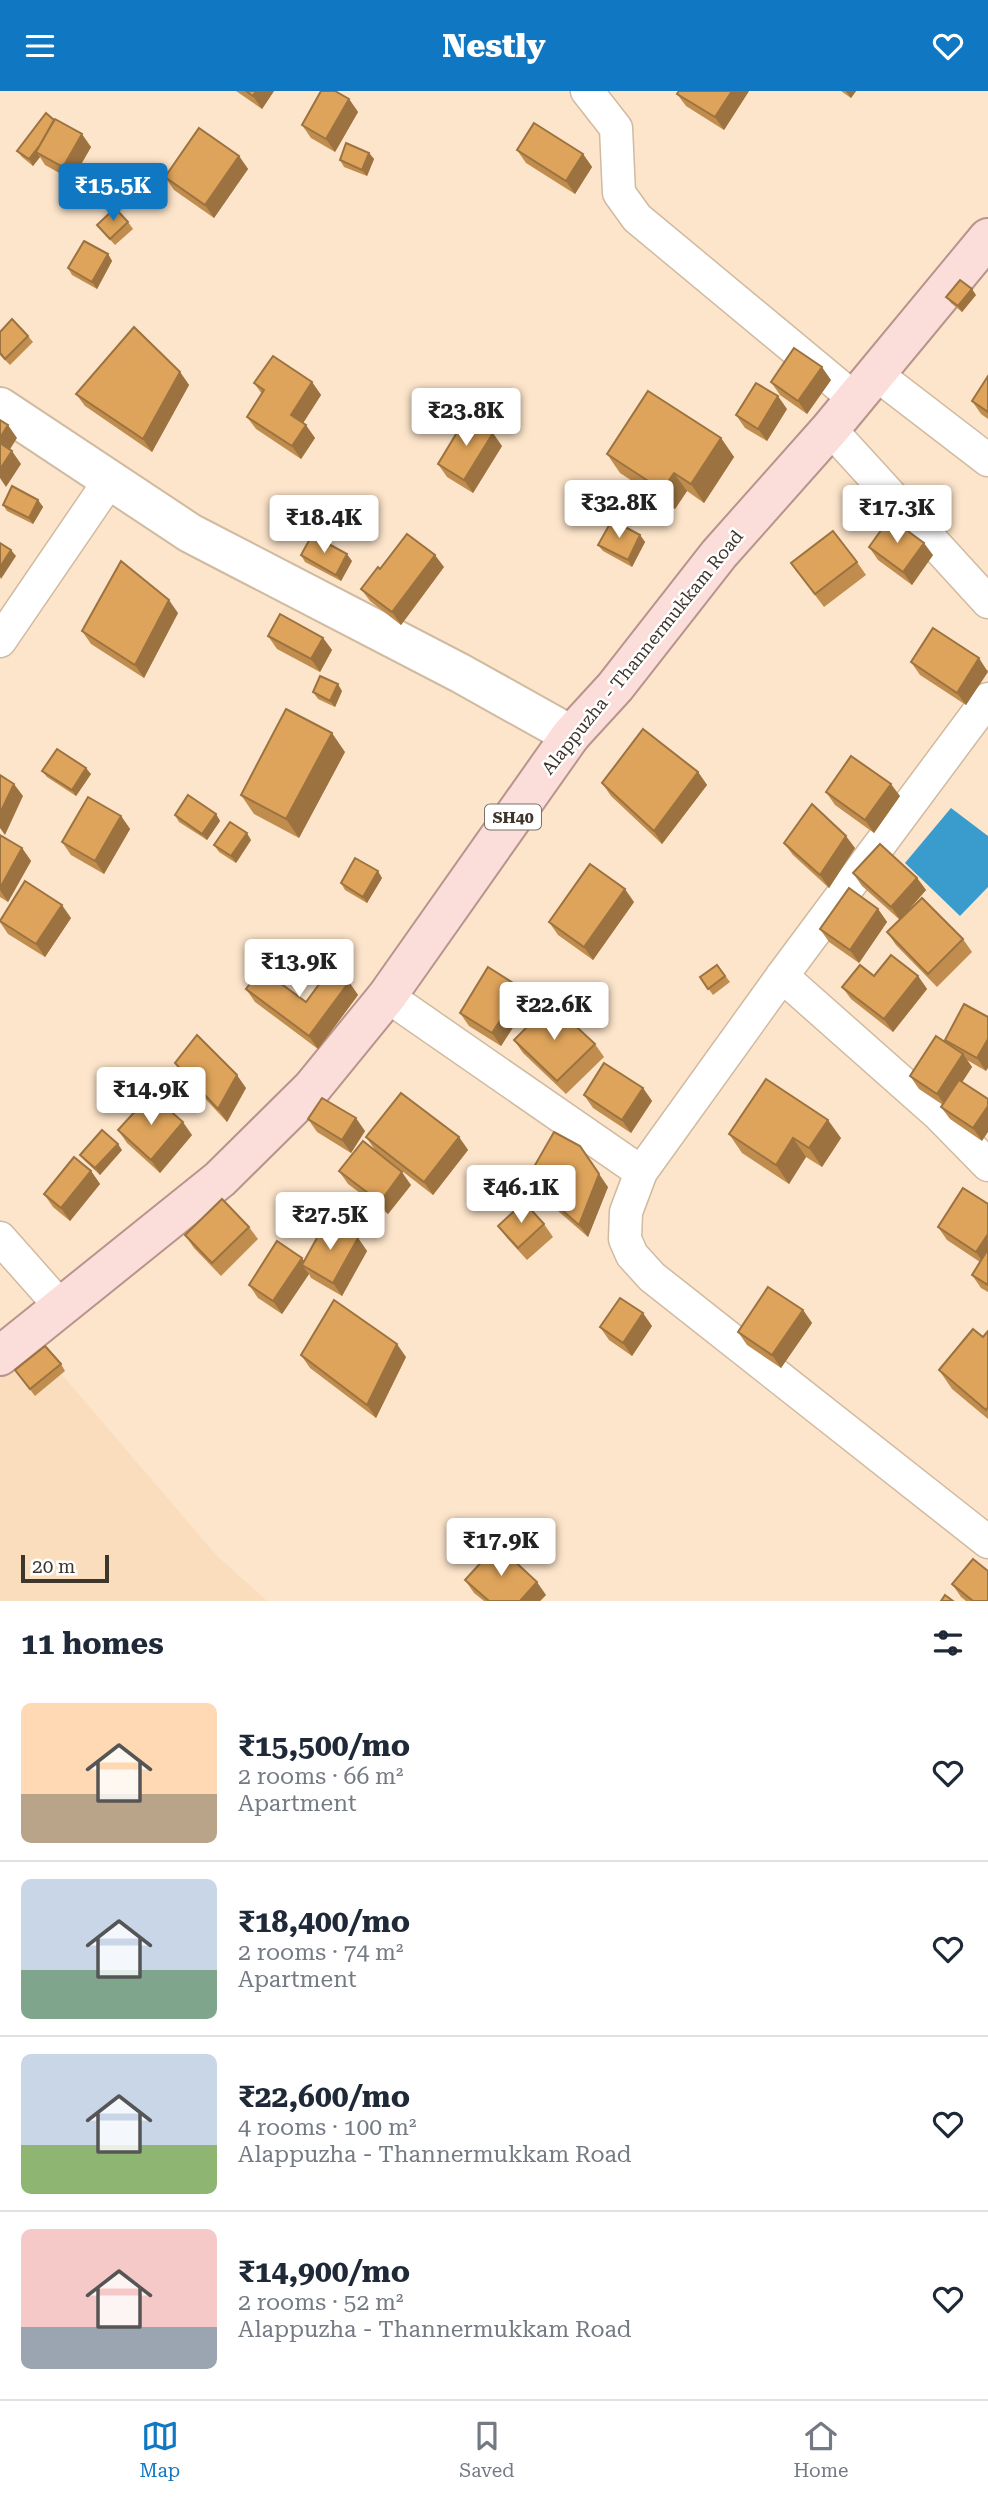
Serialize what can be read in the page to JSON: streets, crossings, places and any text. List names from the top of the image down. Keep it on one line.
{"streets":{"main road":["Alappuzha - Thannermukkam Road","SH40"]},"scale_bar":"20 m","page":{"header":"Nestly","price":["₹15.5K","₹23.8K","₹32.8K","₹17.3K","₹18.4K","₹13.9K","₹22.6K","₹14.9K","₹46.1K","₹27.5K","₹17.9K"],"scale":"20 m","heading":"11 homes","list":[{"name":"₹15,500/mo","note":"2 rooms · 66 m² · Apartment"},{"name":"₹18,400/mo","note":"2 rooms · 74 m² · Apartment"},{"name":"₹22,600/mo","note":"4 rooms · 100 m² · Alappuzha - Thannermukkam Road"},{"name":"₹14,900/mo","note":"2 rooms · 52 m² · Alappuzha - Thannermukkam Road"}],"tabs":["Map","Saved","Home"]}}
